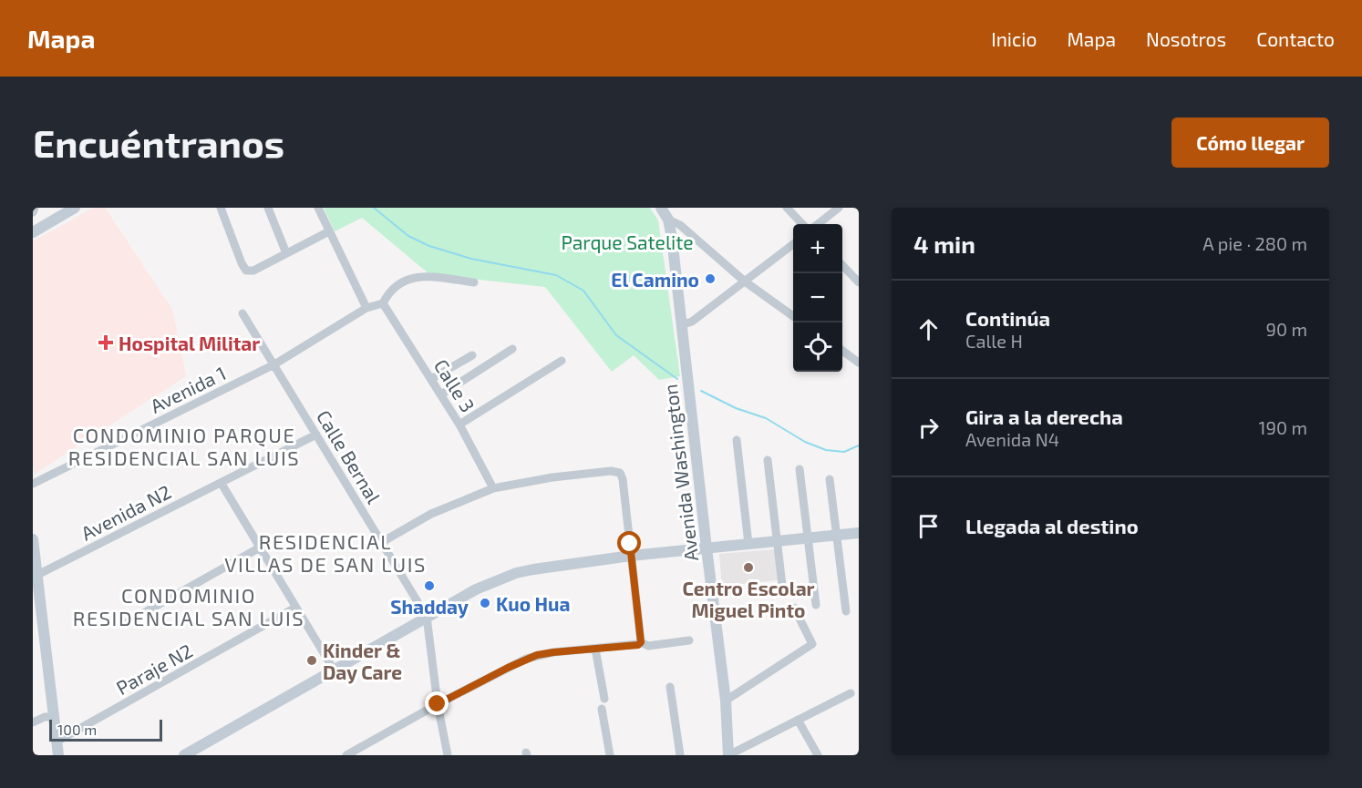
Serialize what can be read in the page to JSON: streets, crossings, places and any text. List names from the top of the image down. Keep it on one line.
{"streets":{"street":["Calle 3","Avenida 1","Calle Bernal","Avenida Washington","Avenida N2","Paraje N2"]},"crossings":[["Calle 3","Avenida 1"],["Avenida 1","Calle Bernal"],["Calle Bernal","Avenida N2"]],"districts":["CONDOMINIO PARQUE RESIDENCIAL SAN LUIS","RESIDENCIAL VILLAS DE SAN LUIS","CONDOMINIO RESIDENCIAL SAN LUIS"],"parks":["Parque Satelite"],"places":{"other":["El Camino","Centro Escolar Miguel Pinto","Shadday","Kuo Hua","Kinder & Day Care"],"health":["Hospital Militar"]},"scale_bar":"100 m","page":{"header":"Mapa","nav":["Inicio","Mapa","Nosotros","Contacto"],"buttons":"Cómo llegar","title":"Encuéntranos","heading":["4 min","A pie · 280 m"],"map_buttons":["+","−"],"list":[["Continúa","Calle H","90 m"],["Gira a la derecha","Avenida N4","190 m"],"Llegada al destino"],"scale":"100 m"}}
